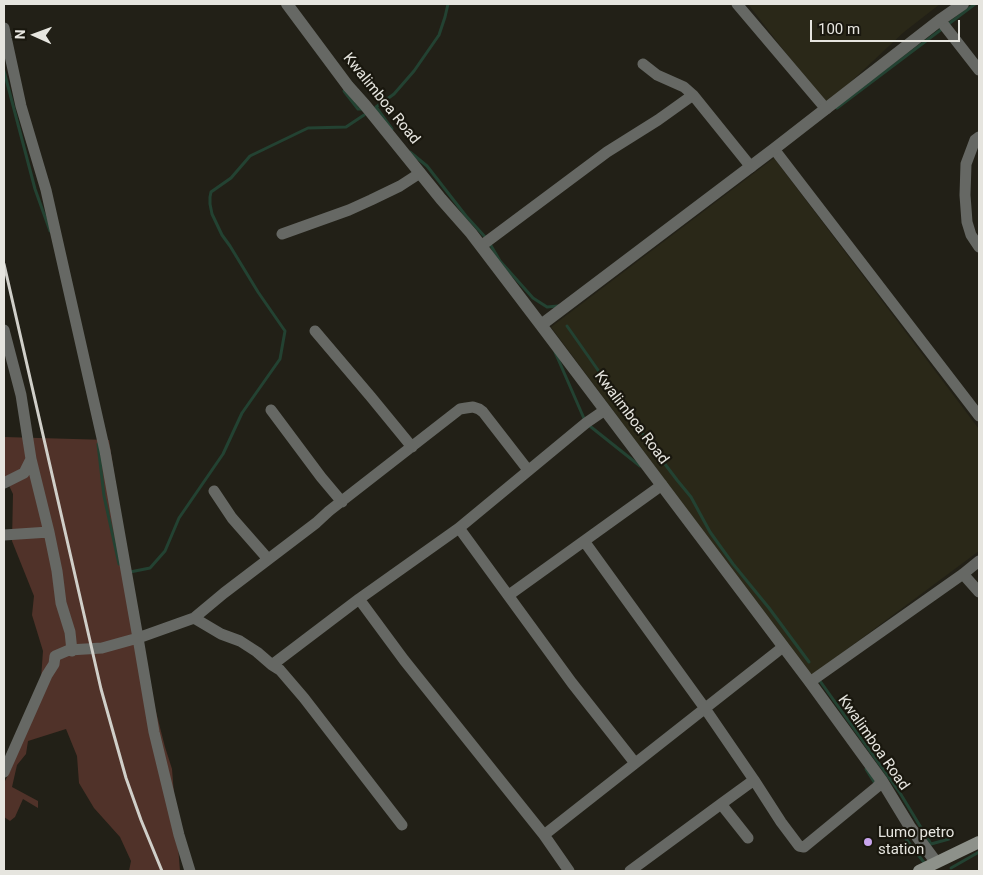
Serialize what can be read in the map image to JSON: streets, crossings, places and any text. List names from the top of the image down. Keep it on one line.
{"streets":{"street":["Kwalimboa Road"]},"places":["Lumo petro station"],"scale_bar":"100 m","north":"left"}
